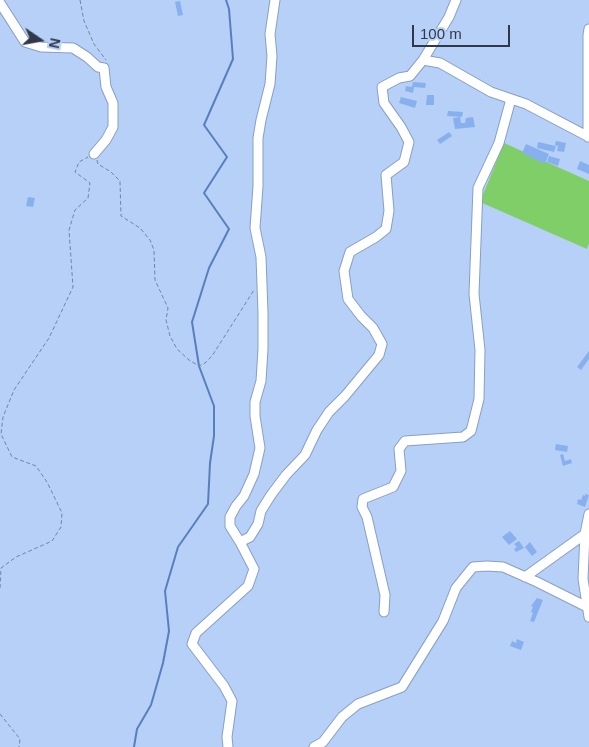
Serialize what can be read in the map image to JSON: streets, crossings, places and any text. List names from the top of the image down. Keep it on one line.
{"scale_bar":"100 m","north":"right"}
